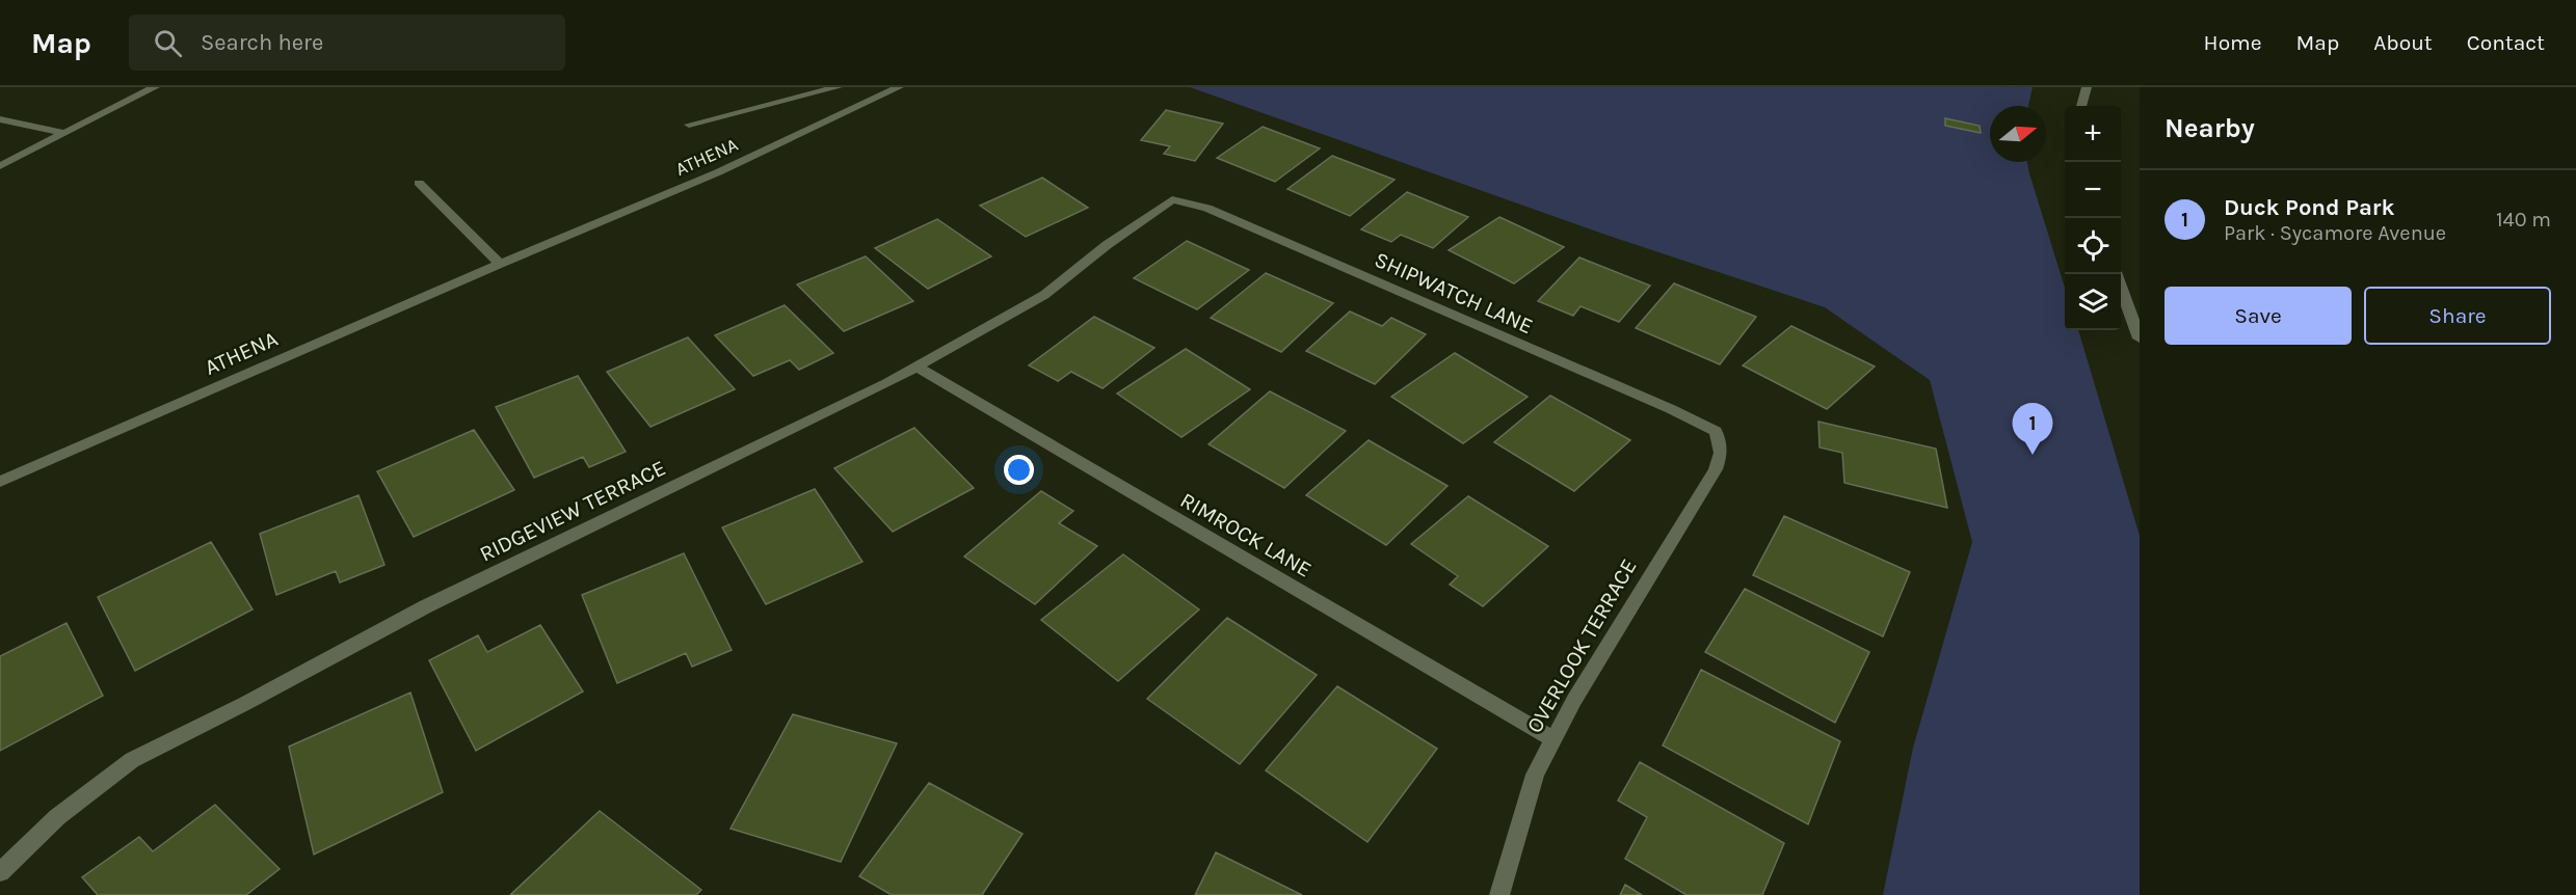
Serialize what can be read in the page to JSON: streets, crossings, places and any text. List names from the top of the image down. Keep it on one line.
{"streets":{"street":["ATHENA","SHIPWATCH LANE","RIDGEVIEW TERRACE","RIMROCK LANE","OVERLOOK TERRACE"]},"crossings":[["SHIPWATCH LANE","RIDGEVIEW TERRACE"],["SHIPWATCH LANE","OVERLOOK TERRACE"],["RIDGEVIEW TERRACE","RIMROCK LANE"],["RIMROCK LANE","OVERLOOK TERRACE"]],"north":"right","page":{"header":"Map","search":"Search here","nav":["Home","Map","About","Contact"],"heading":"Nearby","map_buttons":["+","−"],"list":[{"mark":"1","name":"Duck Pond Park","note":"Park · Sycamore Avenue","value":"140 m"}],"buttons":["Save","Share"],"pins":"1"}}
